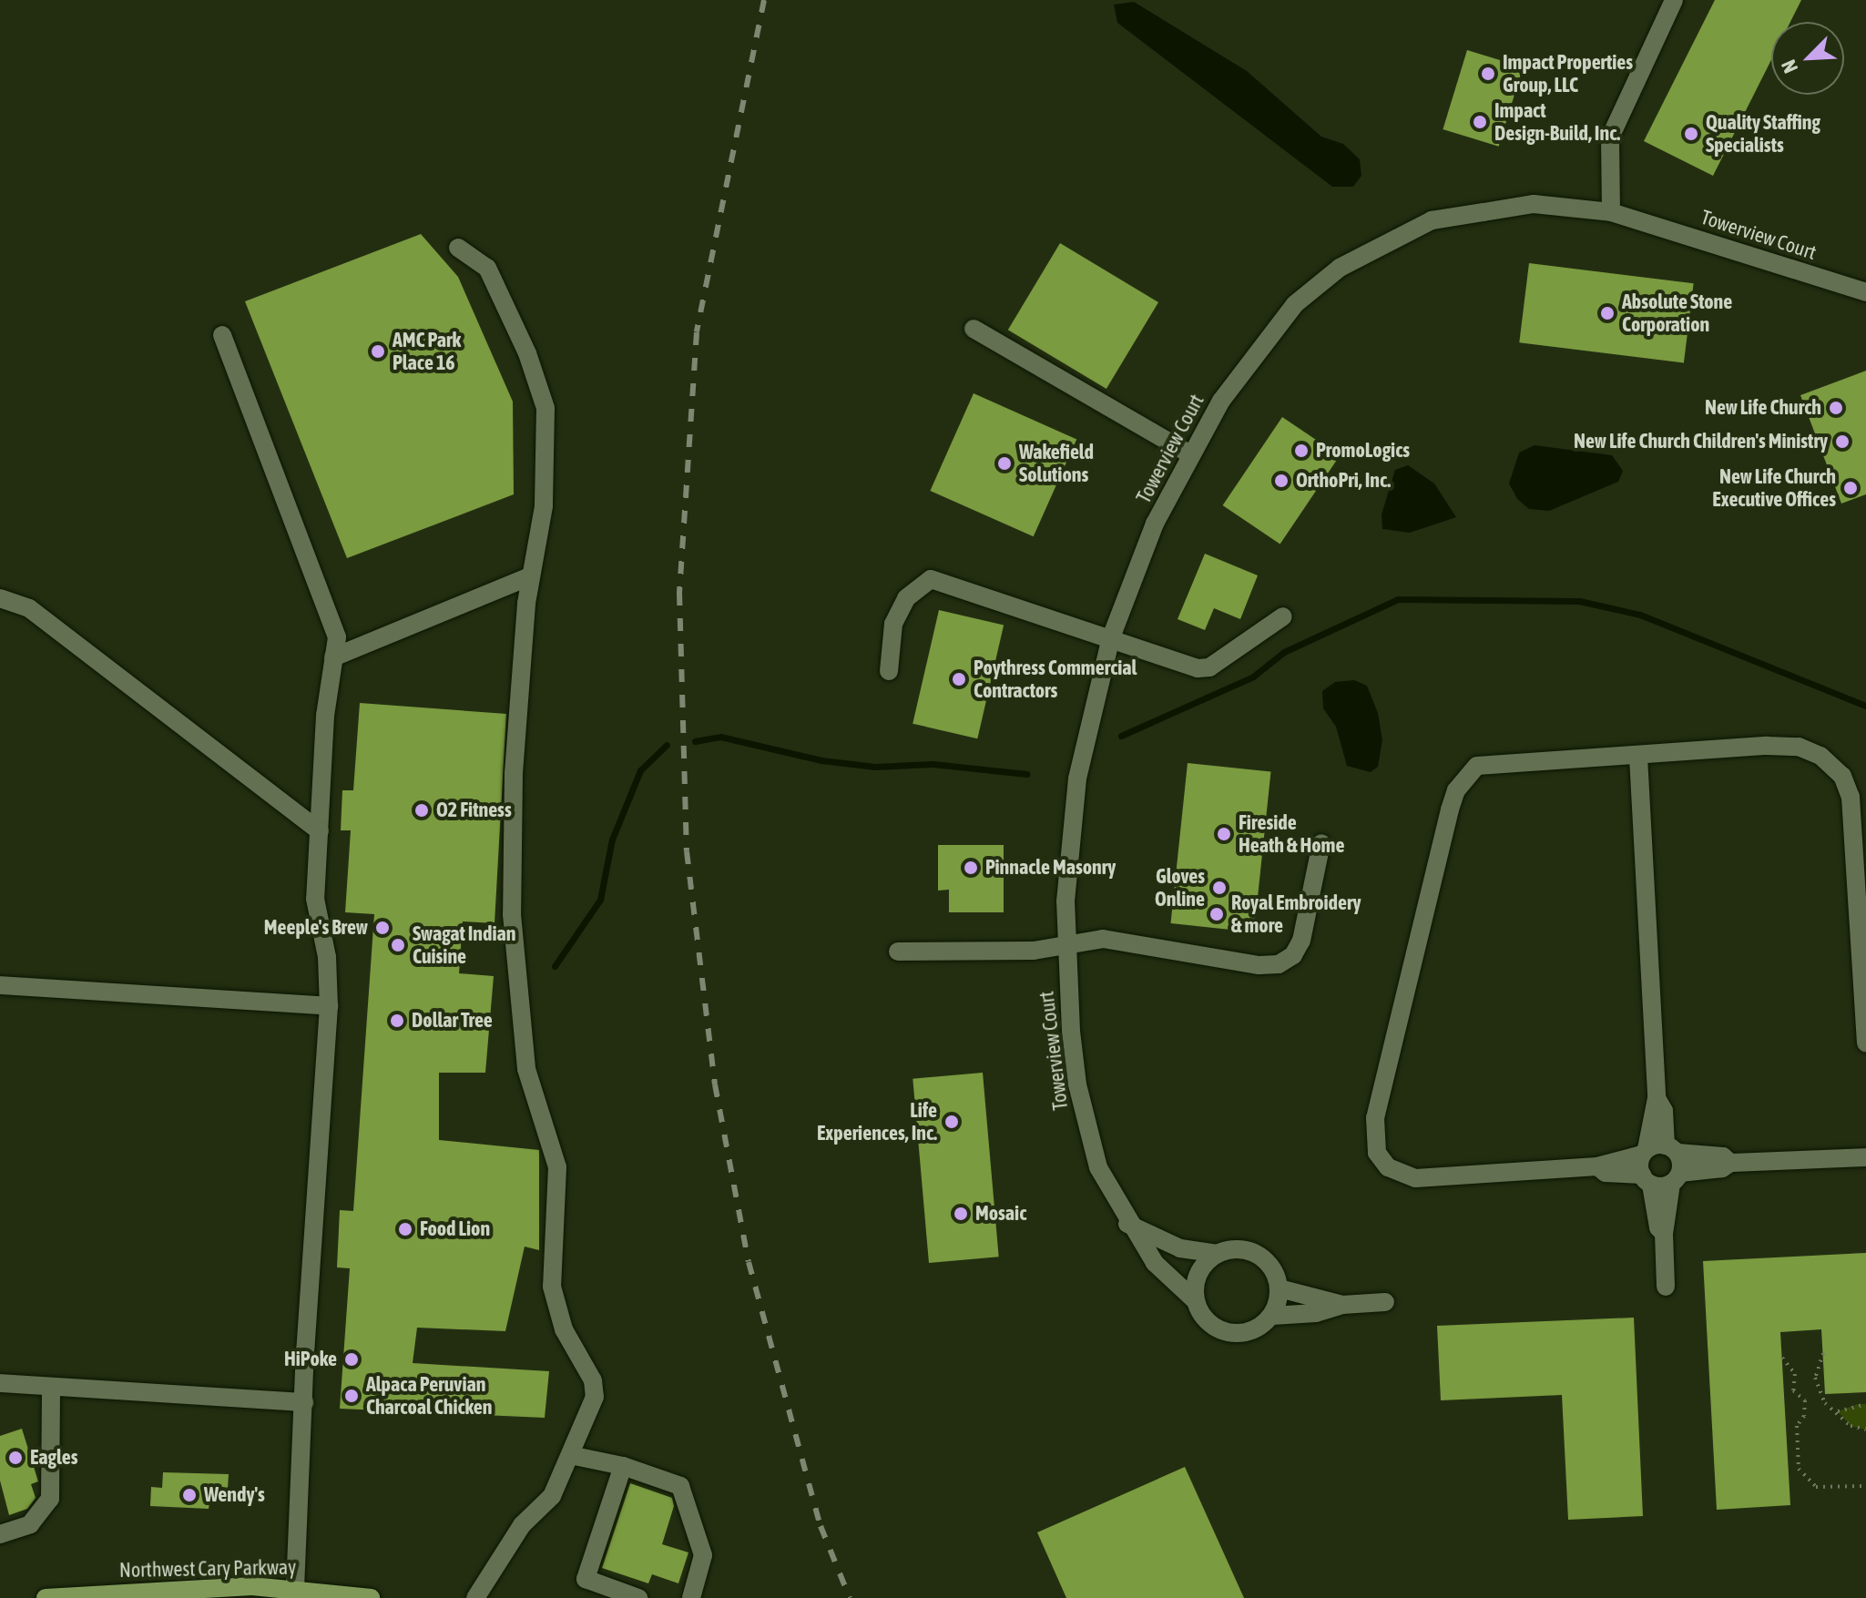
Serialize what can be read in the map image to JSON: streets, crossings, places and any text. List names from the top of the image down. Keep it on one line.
{"streets":{"main road":["Northwest Cary Parkway"],"street":["Towerview Court"]},"places":["Impact Properties Group, LLC","Impact Design-Build, Inc.","Quality Staffing Specialists","Absolute Stone Corporation","AMC Park Place 16","New Life Church","New Life Church Children's Ministry","PromoLogics","Wakefield Solutions","OrthoPri, Inc.","New Life Church Executive Offices","Poythress Commercial Contractors","O2 Fitness","Fireside Heath & Home","Pinnacle Masonry","Gloves Online","Royal Embroidery & more","Meeple's Brew","Swagat Indian Cuisine","Dollar Tree","Life Experiences, Inc.","Mosaic","Food Lion","HiPoke","Alpaca Peruvian Charcoal Chicken","Eagles","Wendy's"],"north":"bottom left"}
